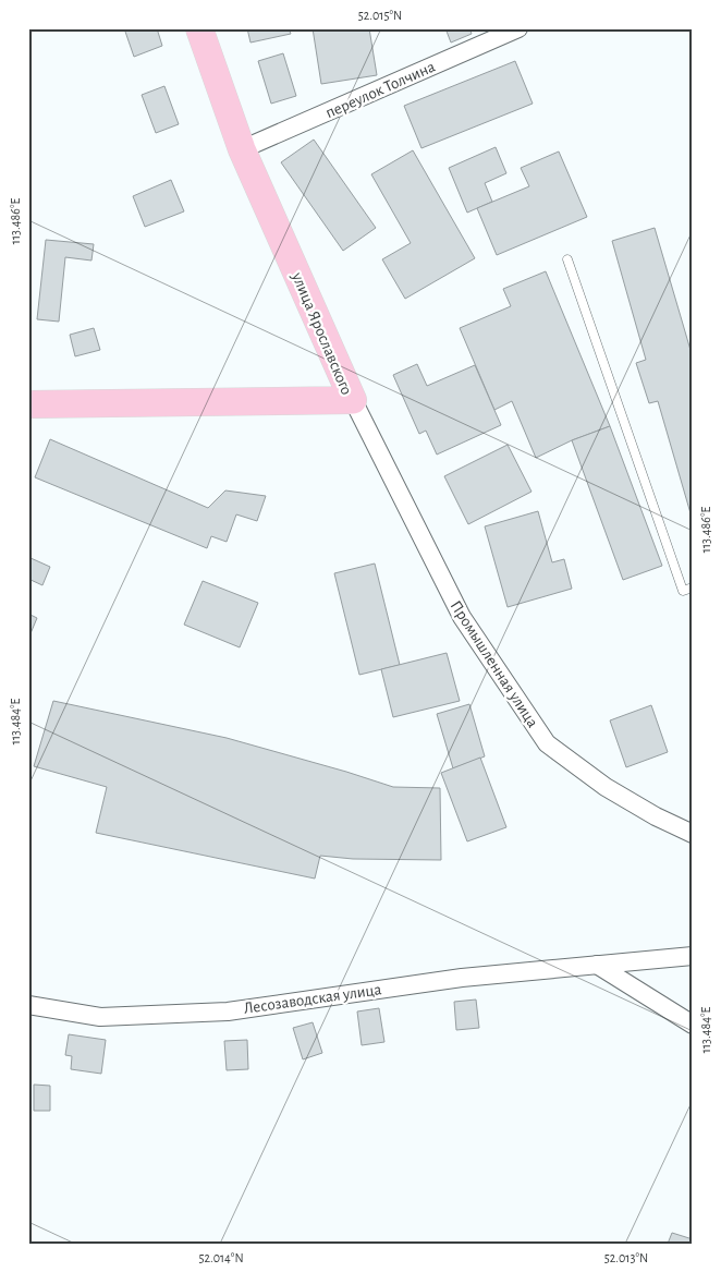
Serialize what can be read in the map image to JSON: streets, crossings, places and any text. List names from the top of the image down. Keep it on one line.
{"streets":{"main road":["улица Ярославского"],"street":["переулок Толчина","Промышленная улица","Лесозаводская улица"]},"crossings":[["переулок Толчина","улица Ярославского"],["улица Ярославского","Промышленная улица"]],"coordinates":["52.015°N","113.486°E","113.484°E","52.014°N","52.013°N"]}
